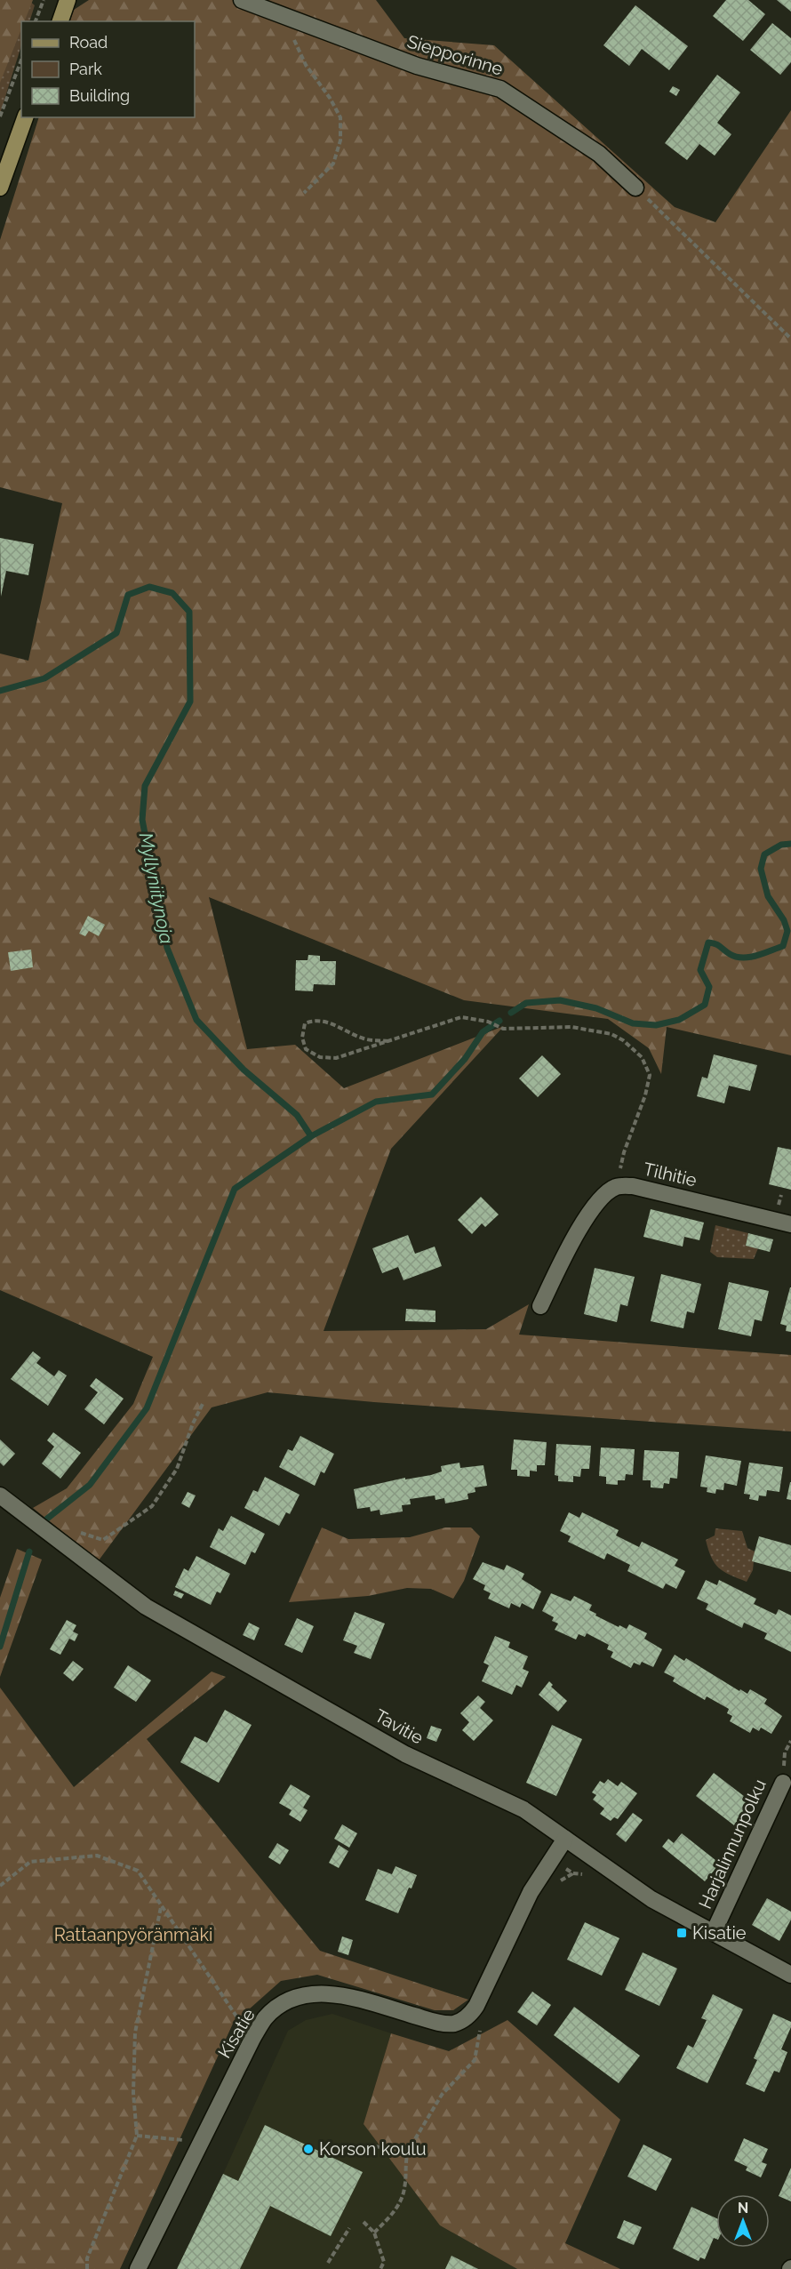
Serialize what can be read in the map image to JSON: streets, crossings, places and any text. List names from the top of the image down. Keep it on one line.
{"streets":{"street":["Siepporinne","Tilhitie","Tavitie","Harjalinnunpolku","Kisatie"]},"crossings":[["Tavitie","Harjalinnunpolku"],["Tavitie","Kisatie"]],"water":["Myllyniitynoja"],"parks":["Rattaanpyöränmäki"],"places":{"transit":["Kisatie"],"other":["Korson koulu"]},"legend":["Road","Park","Building"],"north":"top"}
